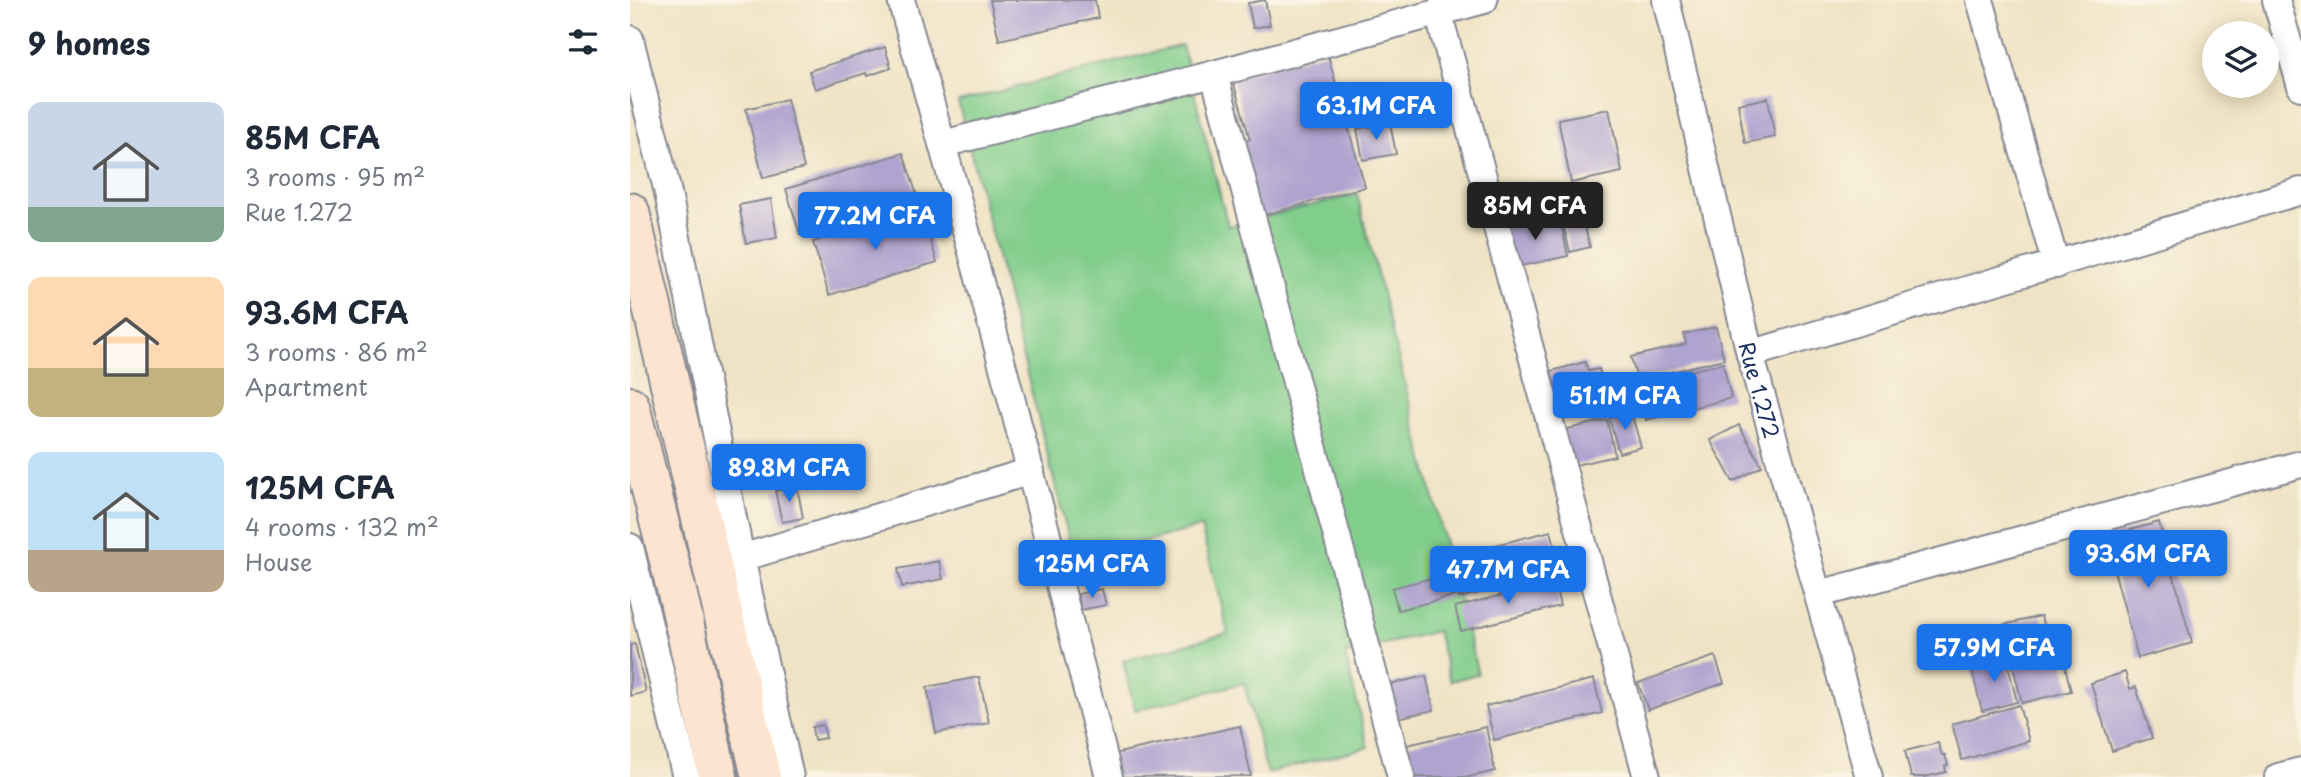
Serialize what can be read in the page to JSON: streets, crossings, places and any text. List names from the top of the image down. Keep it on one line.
{"streets":{"street":["Rue 1.272"]},"page":{"heading":"9 homes","price":["63.1M CFA","85M CFA","77.2M CFA","51.1M CFA","89.8M CFA","93.6M CFA","125M CFA","47.7M CFA","57.9M CFA"],"list":[{"name":"85M CFA","note":"3 rooms · 95 m² · Rue 1.272"},{"name":"93.6M CFA","note":"3 rooms · 86 m² · Apartment"},{"name":"125M CFA","note":"4 rooms · 132 m² · House"}]}}
